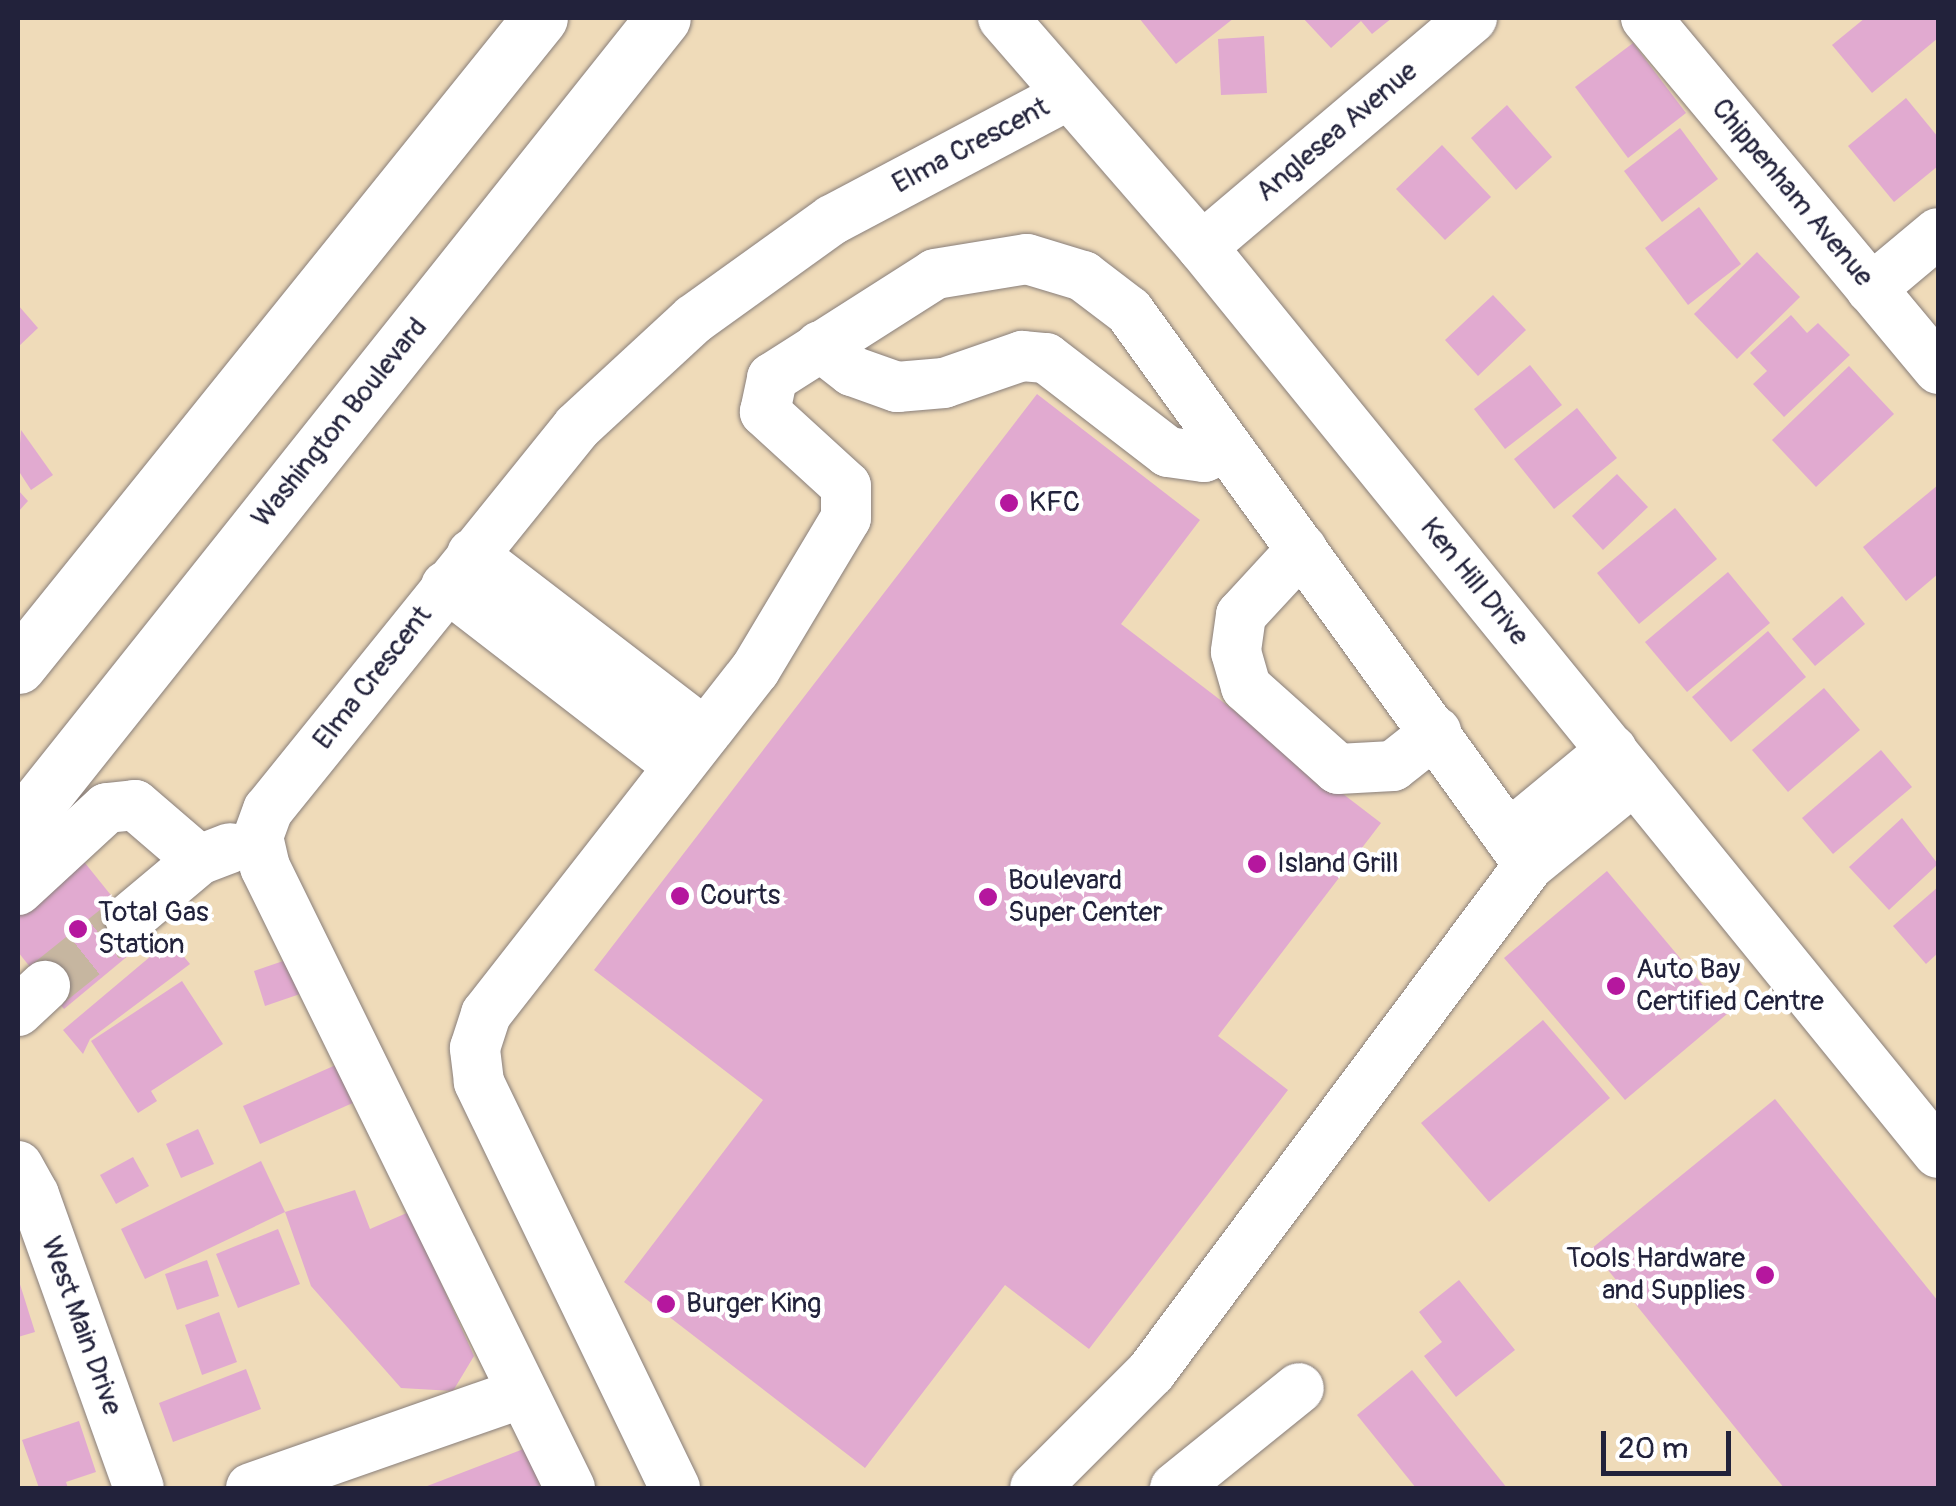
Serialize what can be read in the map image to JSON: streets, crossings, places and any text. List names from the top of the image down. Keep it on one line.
{"streets":{"highway":["Washington Boulevard"],"street":["Anglesea Avenue","Elma Crescent","Chippenham Avenue","Ken Hill Drive","West Main Drive"]},"crossings":[["Anglesea Avenue","Ken Hill Drive"],["Elma Crescent","Ken Hill Drive"]],"places":["KFC","Island Grill","Courts","Boulevard Super Center","Total Gas Station","Auto Bay Certified Centre","Tools Hardware and Supplies","Burger King"],"scale_bar":"20 m"}
